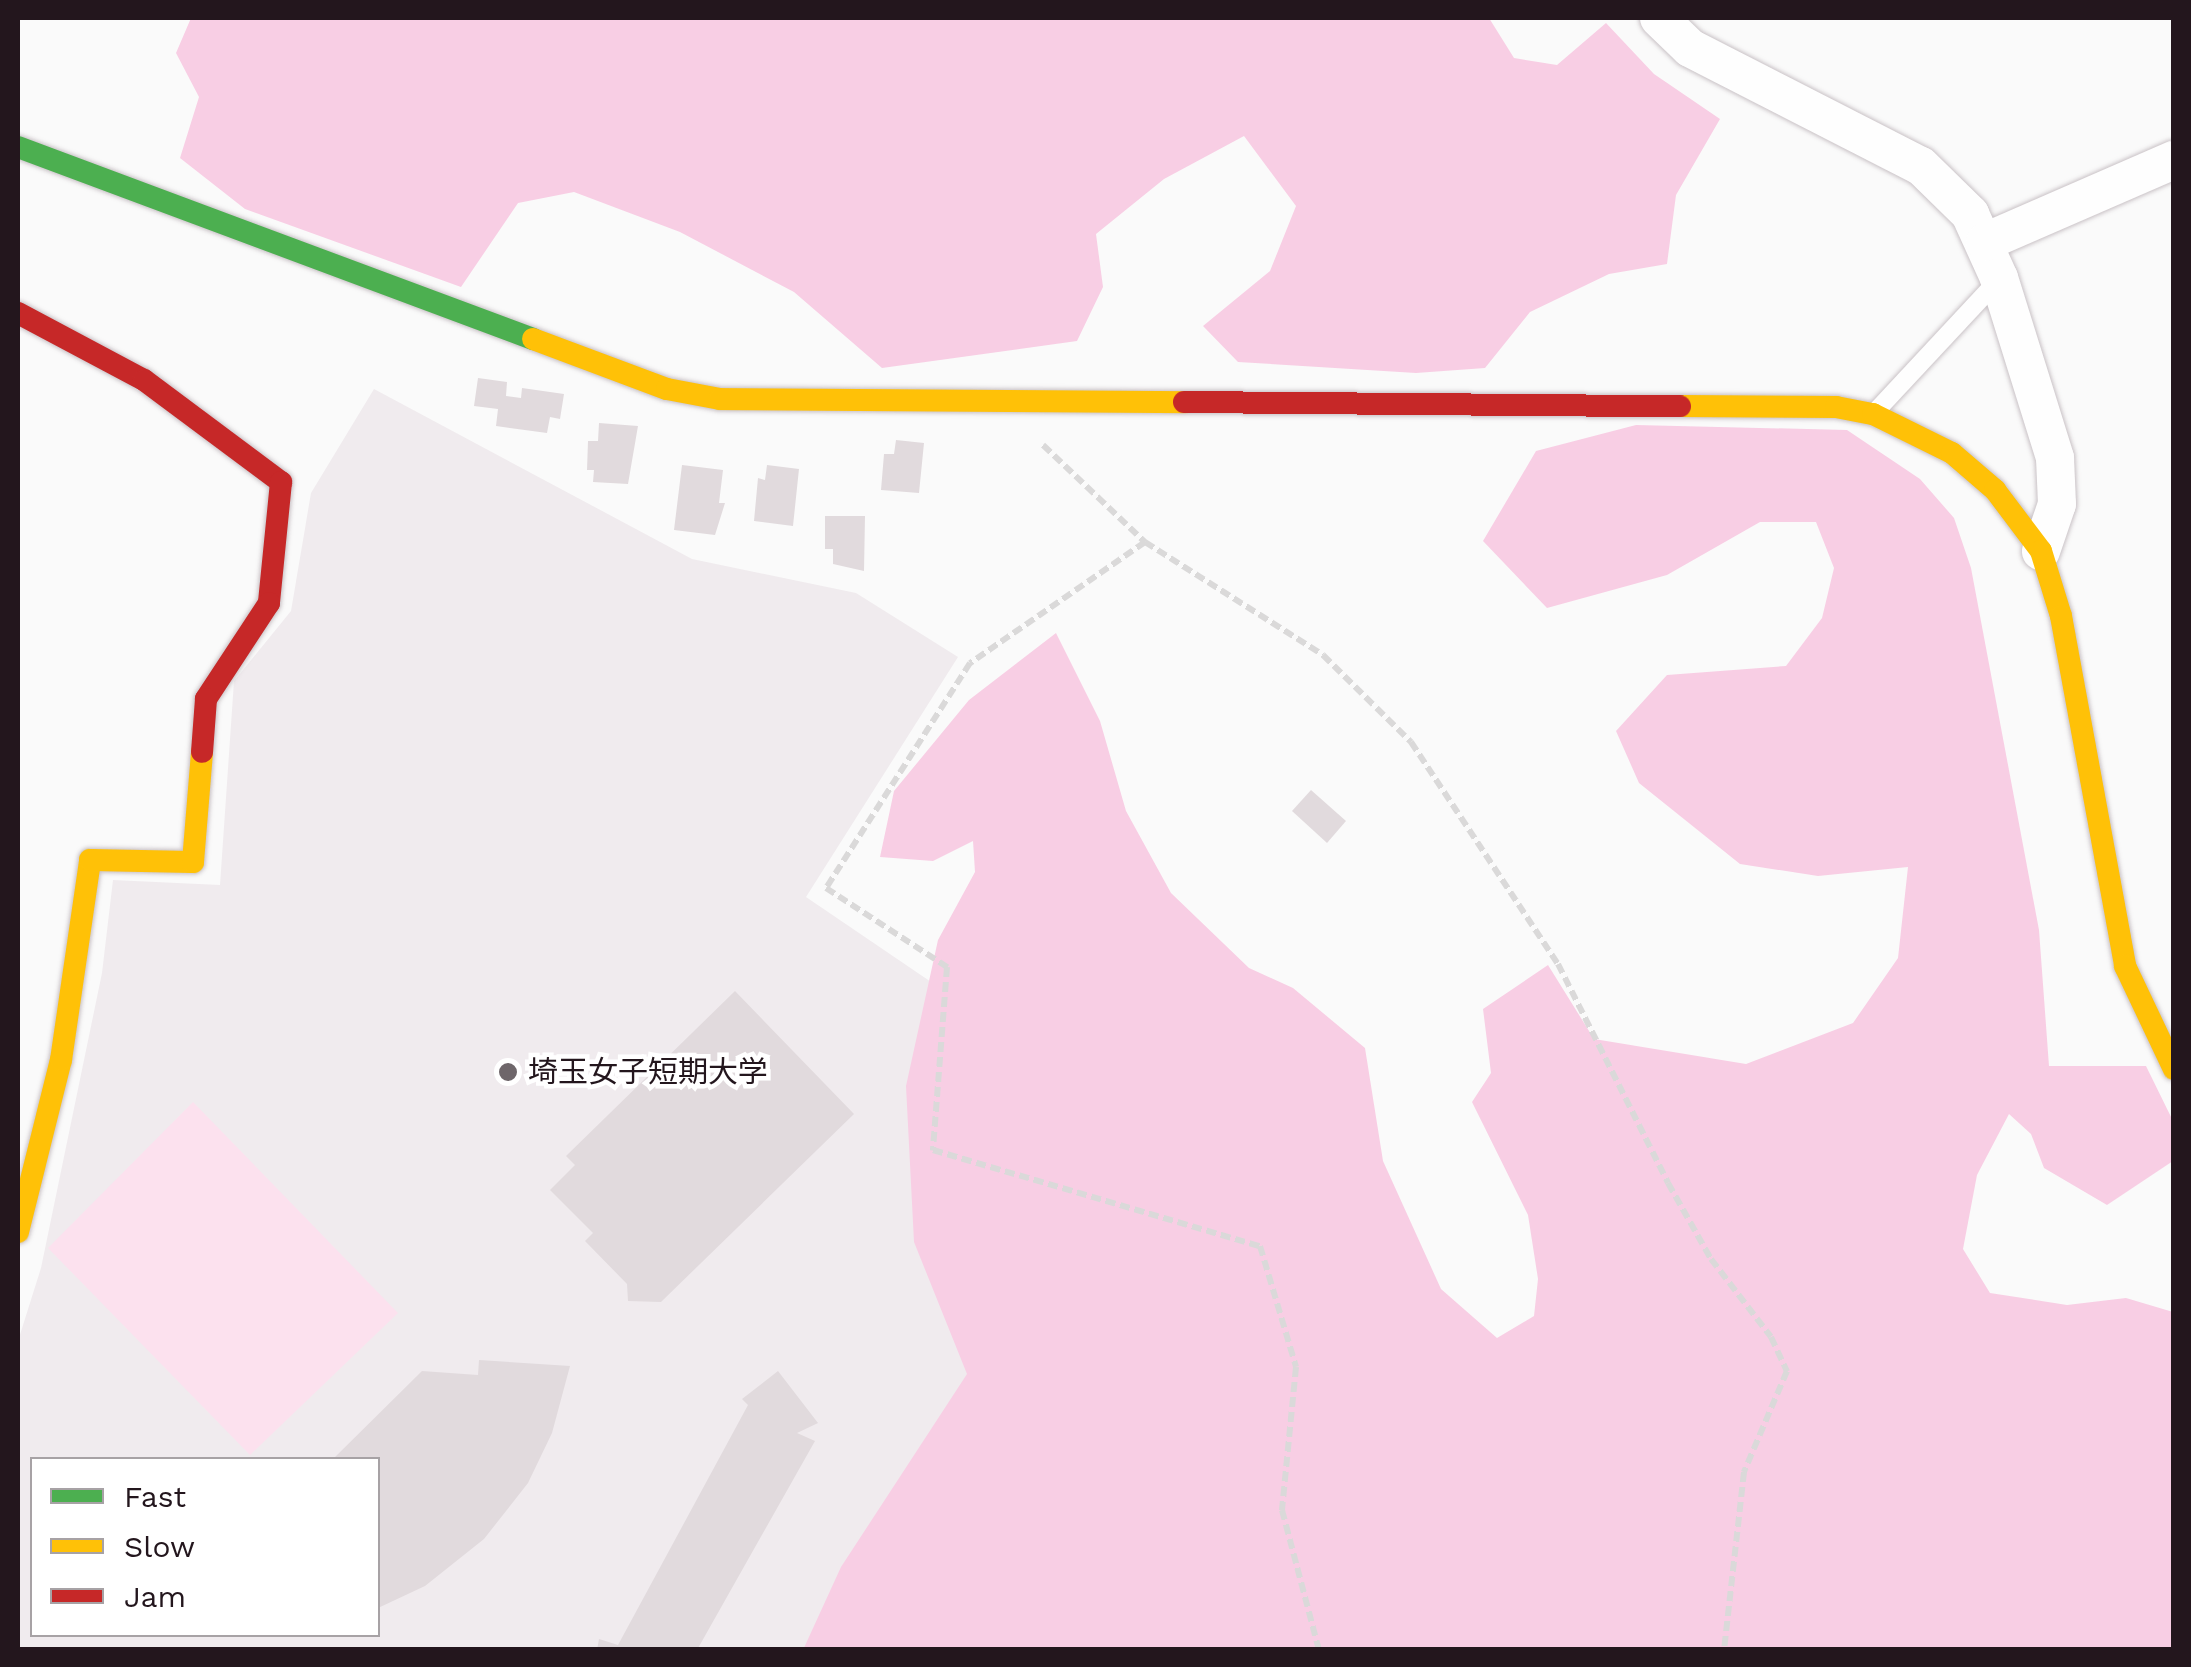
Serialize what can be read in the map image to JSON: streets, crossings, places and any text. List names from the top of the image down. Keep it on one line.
{"places":["埼玉女子短期大学"],"legend":["Fast","Slow","Jam"]}
